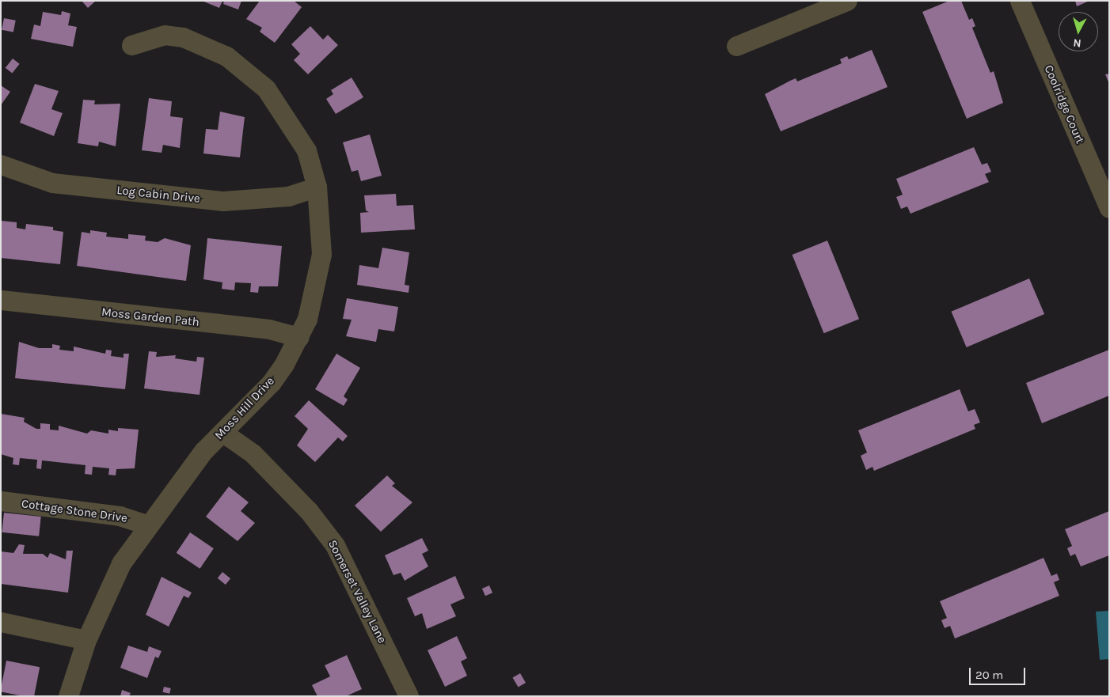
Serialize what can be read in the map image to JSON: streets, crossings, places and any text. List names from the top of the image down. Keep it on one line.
{"streets":{"street":["Coolridge Court","Log Cabin Drive","Moss Garden Path","Moss Hill Drive","Cottage Stone Drive","Somerset Valley Lane"]},"crossings":[["Log Cabin Drive","Moss Hill Drive"],["Moss Garden Path","Moss Hill Drive"],["Moss Hill Drive","Cottage Stone Drive"],["Moss Hill Drive","Somerset Valley Lane"]],"scale_bar":"20 m","north":"bottom"}
